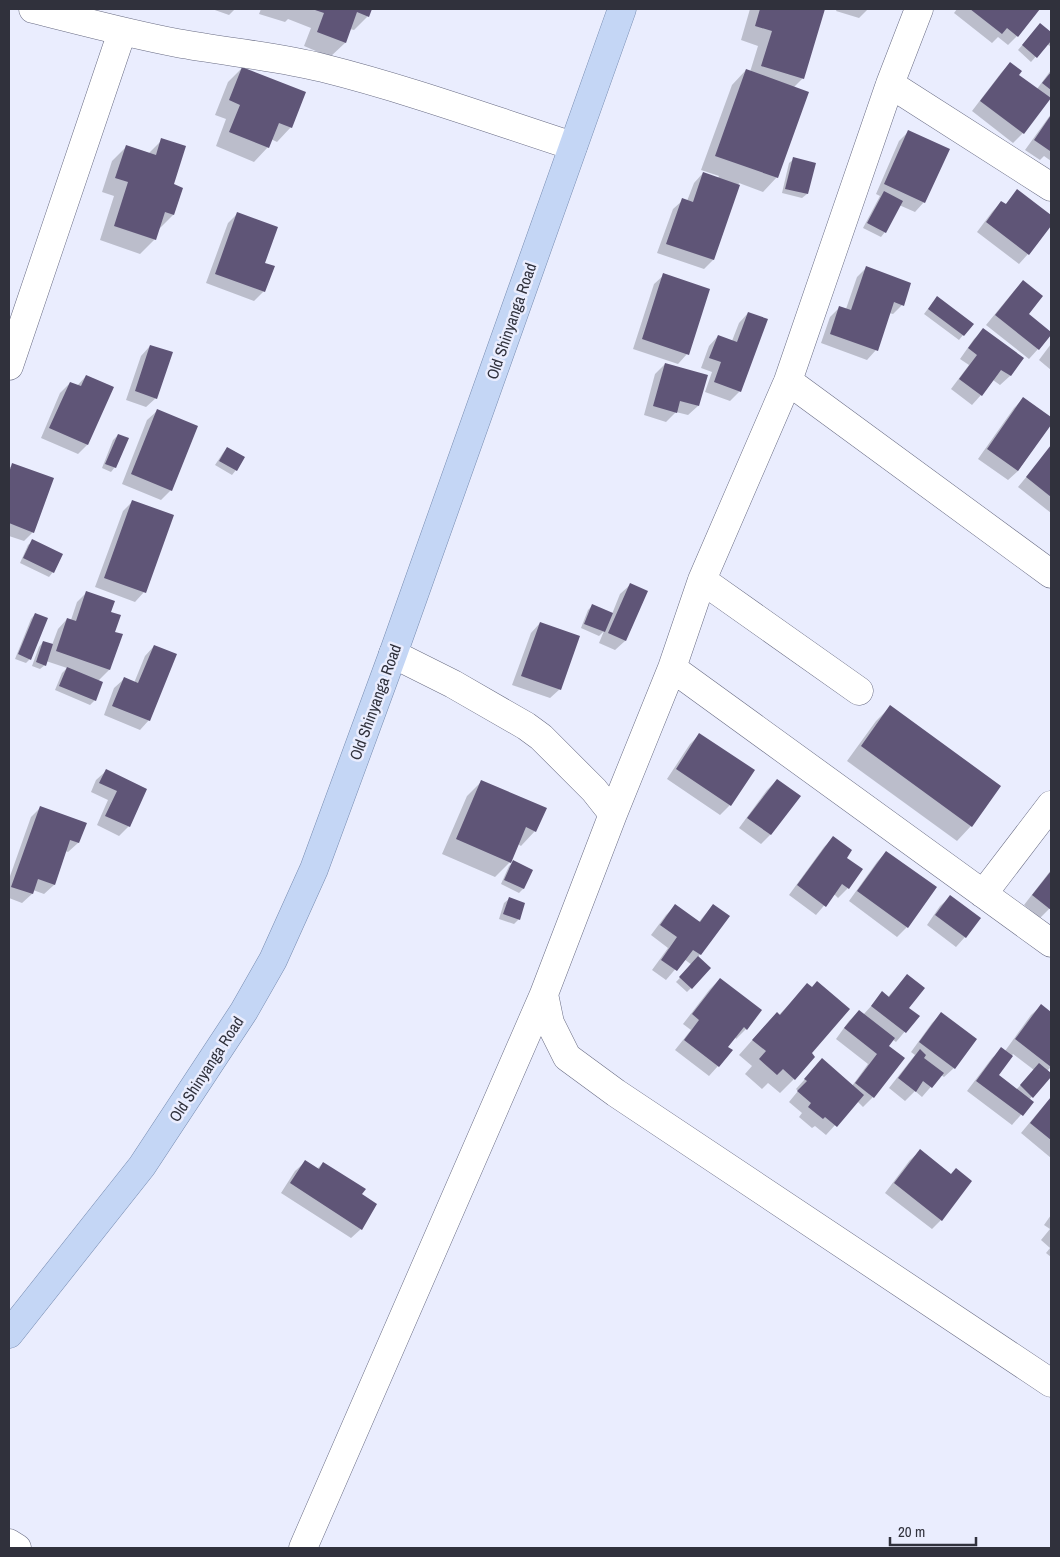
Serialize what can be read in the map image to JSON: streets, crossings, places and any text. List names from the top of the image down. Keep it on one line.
{"streets":{"main road":["Old Shinyanga Road"]},"scale_bar":"20 m"}
